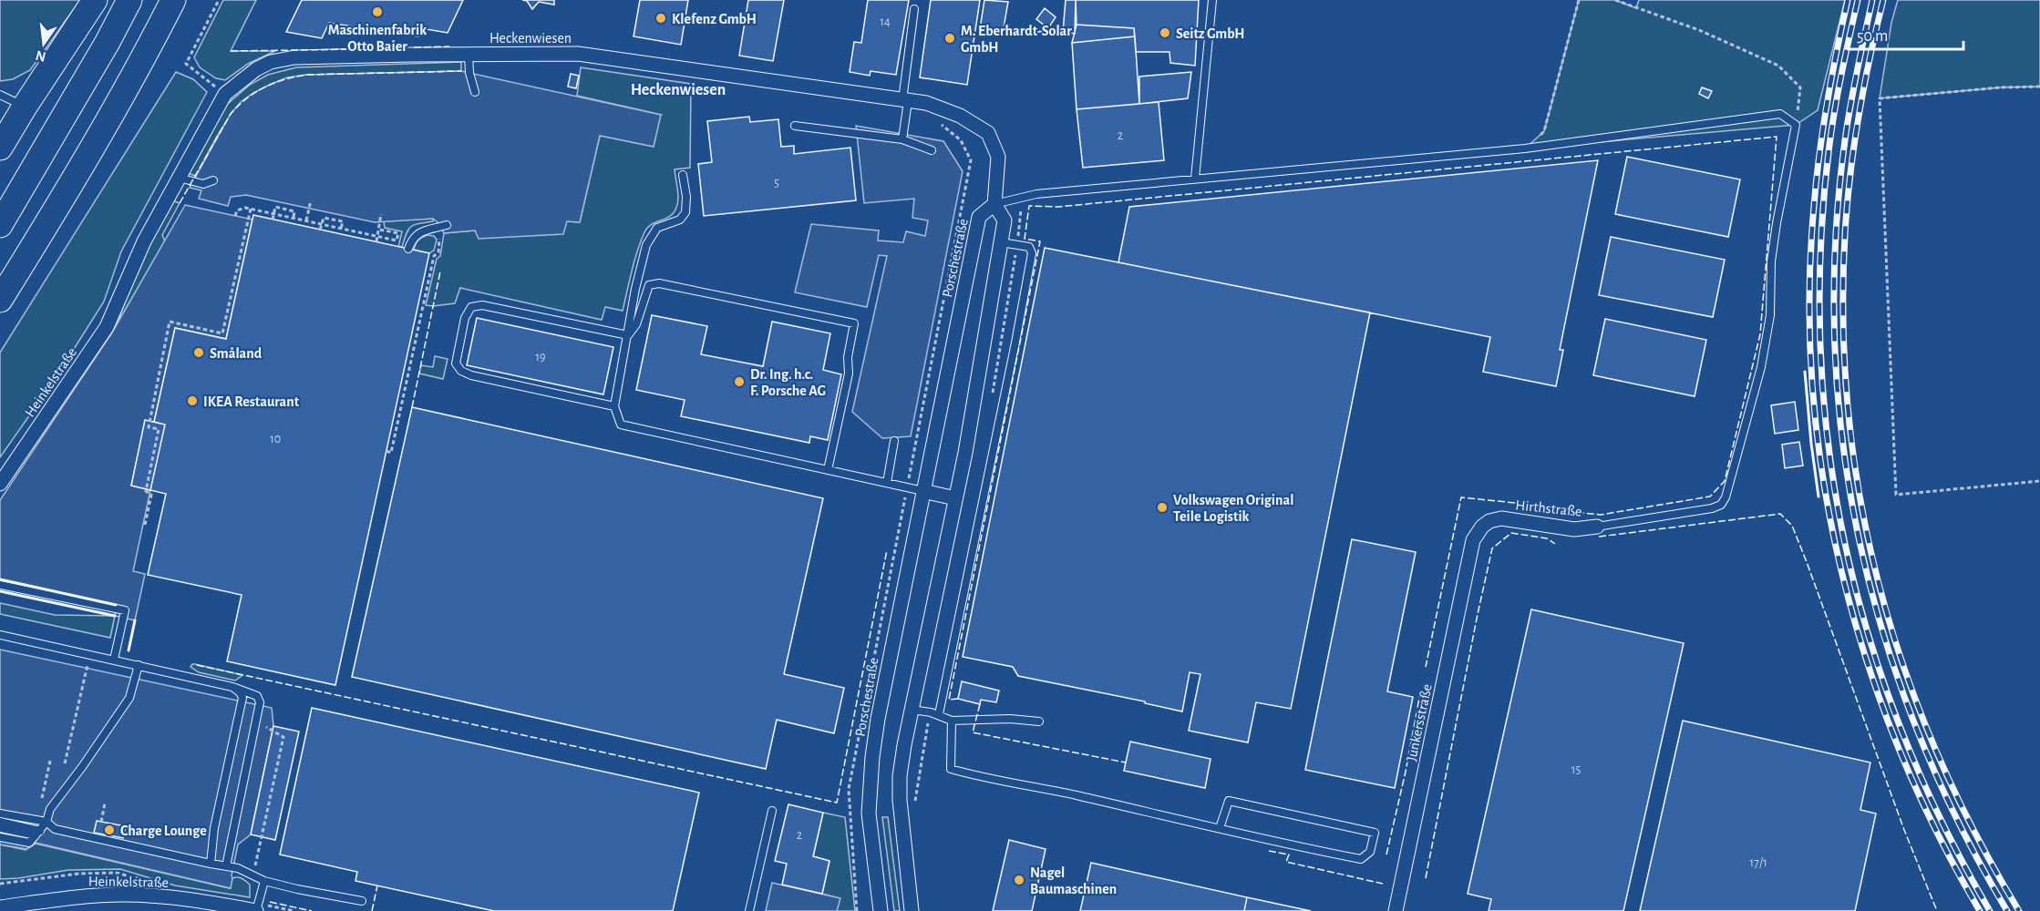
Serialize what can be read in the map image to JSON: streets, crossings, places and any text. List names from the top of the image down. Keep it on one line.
{"streets":{"street":["Heckenwiesen","Porschestraße","Heinkelstraße","Hirthstraße","Junkersstraße"]},"crossings":[["Heckenwiesen","Porschestraße"],["Heckenwiesen","Heinkelstraße"],["Hirthstraße","Junkersstraße"]],"districts":["Heckenwiesen"],"places":["Maschinenfabrik Otto Baier","Klefenz GmbH","Seitz GmbH","M. Eberhardt-Solar GmbH","Småland","Dr. Ing. h.c. F. Porsche AG","IKEA Restaurant","Volkswagen Original Teile Logistik","Charge Lounge","Nagel Baumaschinen"],"house_numbers":["14","2","5","19","10","15","2","17/1"],"scale_bar":"50 m","north":"bottom"}
